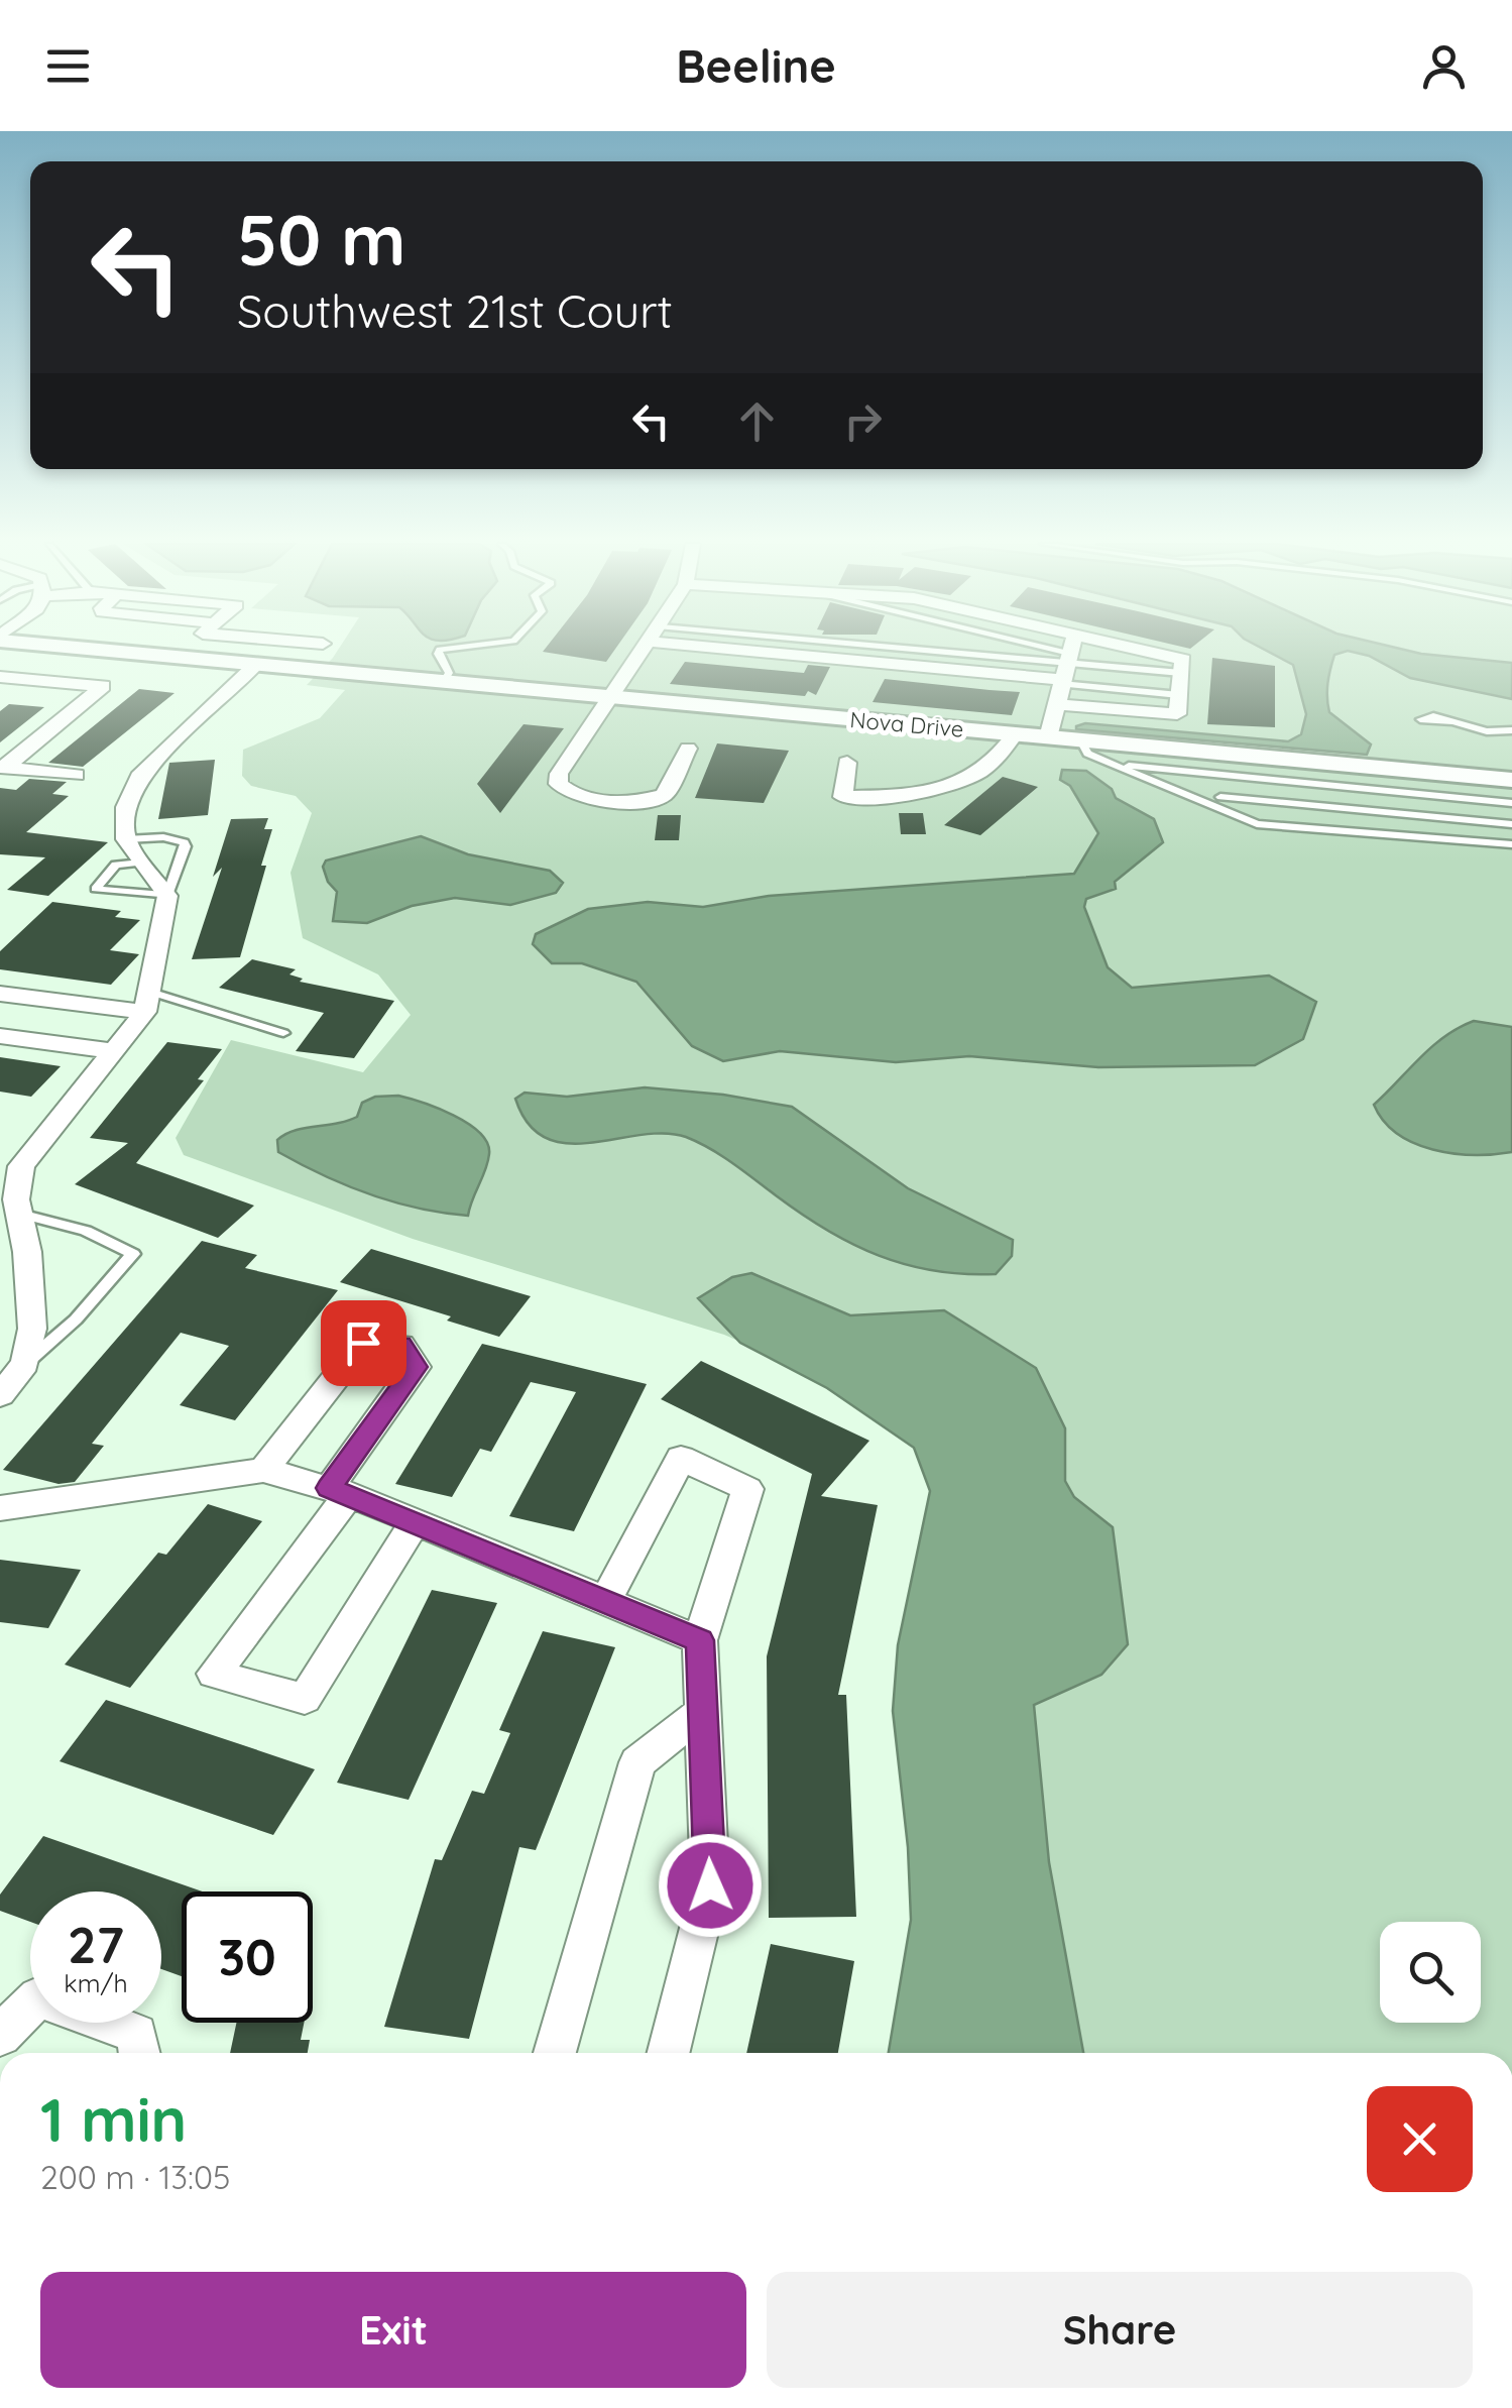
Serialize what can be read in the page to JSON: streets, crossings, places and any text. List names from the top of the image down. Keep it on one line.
{"streets":{"street":["Nova Drive"]},"page":{"header":"Beeline","turn":["50 m","Southwest 21st Court"],"speed":"27 km/h","limit":"30","heading":["1 min","200 m · 13:05"],"buttons":["Exit","Share"]}}
